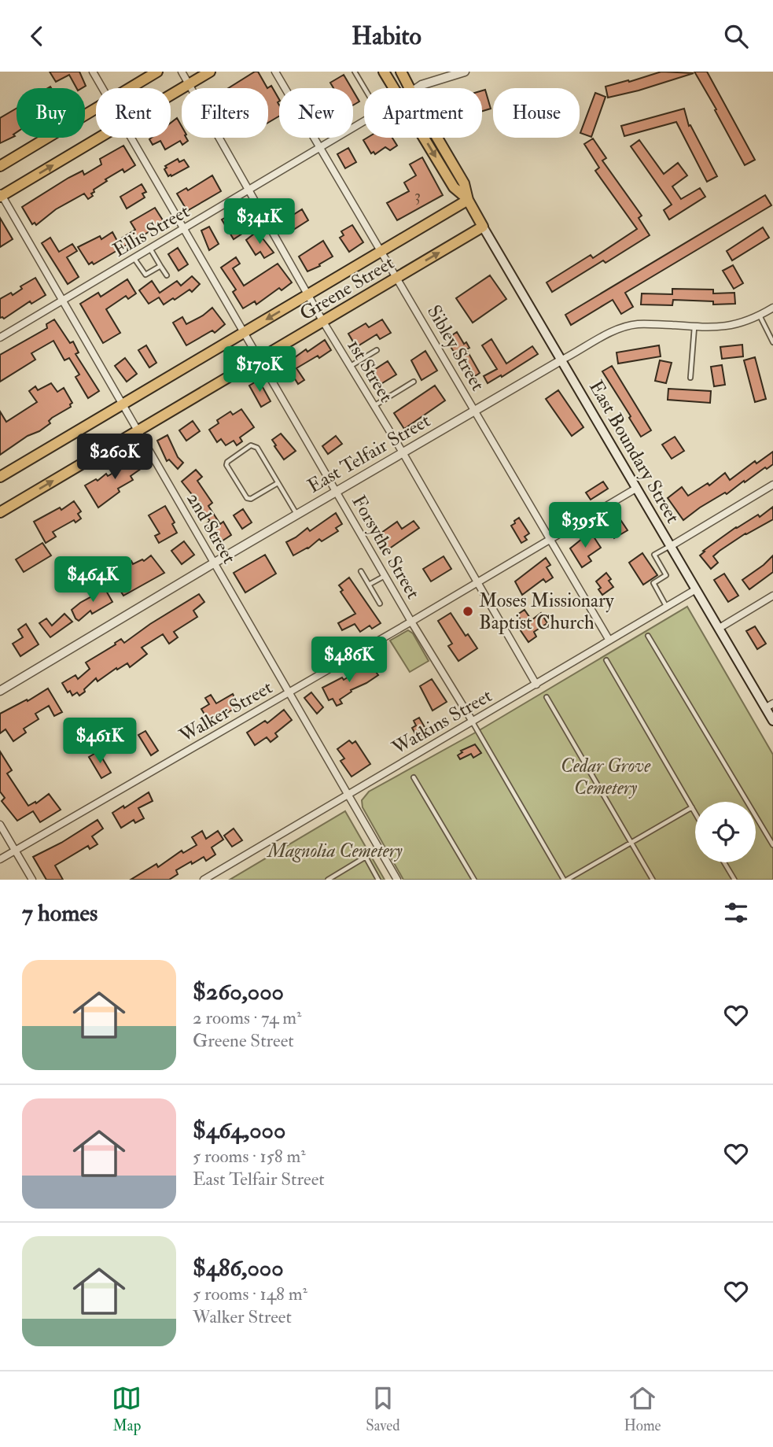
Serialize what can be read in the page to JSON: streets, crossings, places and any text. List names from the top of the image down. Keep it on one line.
{"streets":{"main road":["Greene Street","East Boundary Street"],"street":["Ellis Street","Sibley Street","1st Street","East Telfair Street","2nd Street","Forsythe Street","Walker Street","Watkins Street"]},"crossings":[["Ellis Street","Sibley Street"],["Ellis Street","1st Street"],["Ellis Street","2nd Street"],["Ellis Street","Forsythe Street"],["Greene Street","Sibley Street"],["Greene Street","1st Street"],["Greene Street","East Boundary Street"],["Greene Street","2nd Street"],["Greene Street","Forsythe Street"],["Sibley Street","East Telfair Street"],["Sibley Street","Walker Street"],["Sibley Street","Watkins Street"],["1st Street","East Telfair Street"],["1st Street","Walker Street"],["1st Street","Watkins Street"],["East Boundary Street","East Telfair Street"],["East Boundary Street","Walker Street"],["East Boundary Street","Watkins Street"],["East Telfair Street","2nd Street"],["East Telfair Street","Forsythe Street"],["2nd Street","Walker Street"],["2nd Street","Watkins Street"],["Forsythe Street","Walker Street"],["Forsythe Street","Watkins Street"]],"parks":["Cedar Grove Cemetery","Magnolia Cemetery"],"places":["Moses Missionary Baptist Church"],"house_numbers":["3"],"page":{"header":"Habito","chip":["Buy","Rent","Filters","New","Apartment","House"],"price":["$341K","$170K","$260K","$395K","$464K","$486K","$461K"],"heading":"7 homes","list":[{"name":"$260,000","note":"2 rooms · 74 m² · Greene Street"},{"name":"$464,000","note":"5 rooms · 158 m² · East Telfair Street"},{"name":"$486,000","note":"5 rooms · 148 m² · Walker Street"}],"tabs":["Map","Saved","Home"]}}
